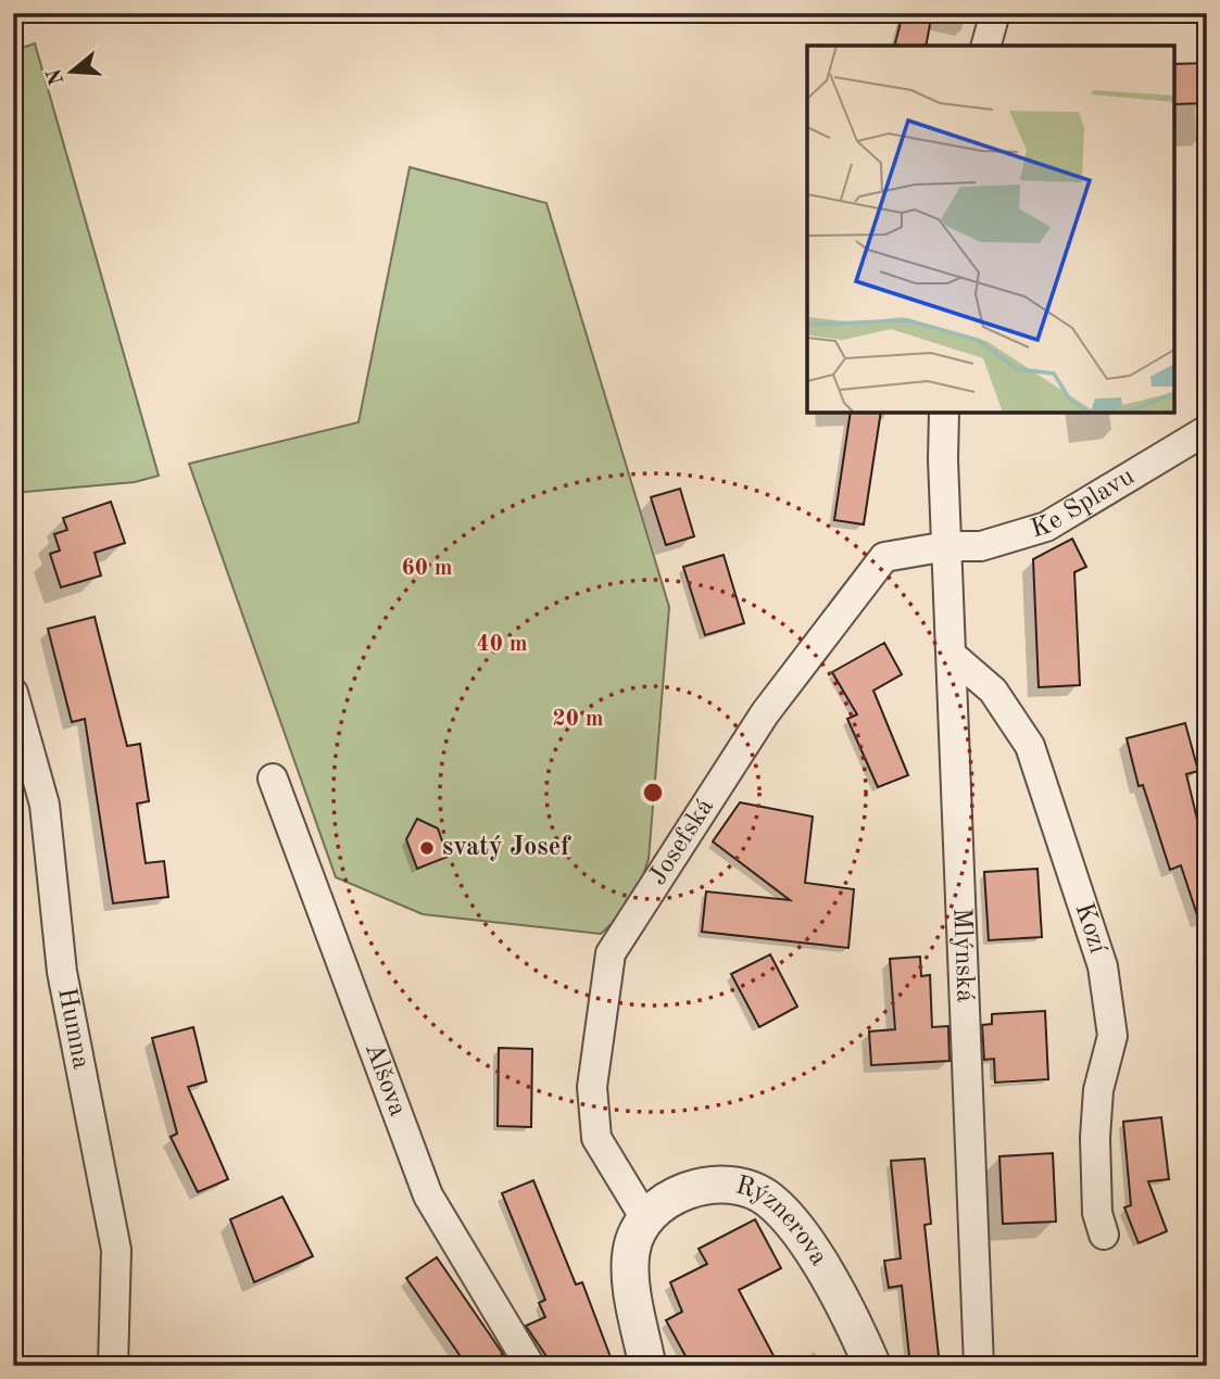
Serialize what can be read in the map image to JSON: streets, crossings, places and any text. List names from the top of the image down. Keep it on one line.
{"streets":{"street":["Ke Splavu","Josefská","Kozí","Mlýnská","Humna","Alšova","Rýznerova"]},"crossings":[["Ke Splavu","Josefská"],["Ke Splavu","Mlýnská"],["Josefská","Mlýnská"],["Josefská","Rýznerova"],["Kozí","Mlýnská"]],"places":["svatý Josef"],"north":"left","rings":["60 m","40 m","20 m"]}
